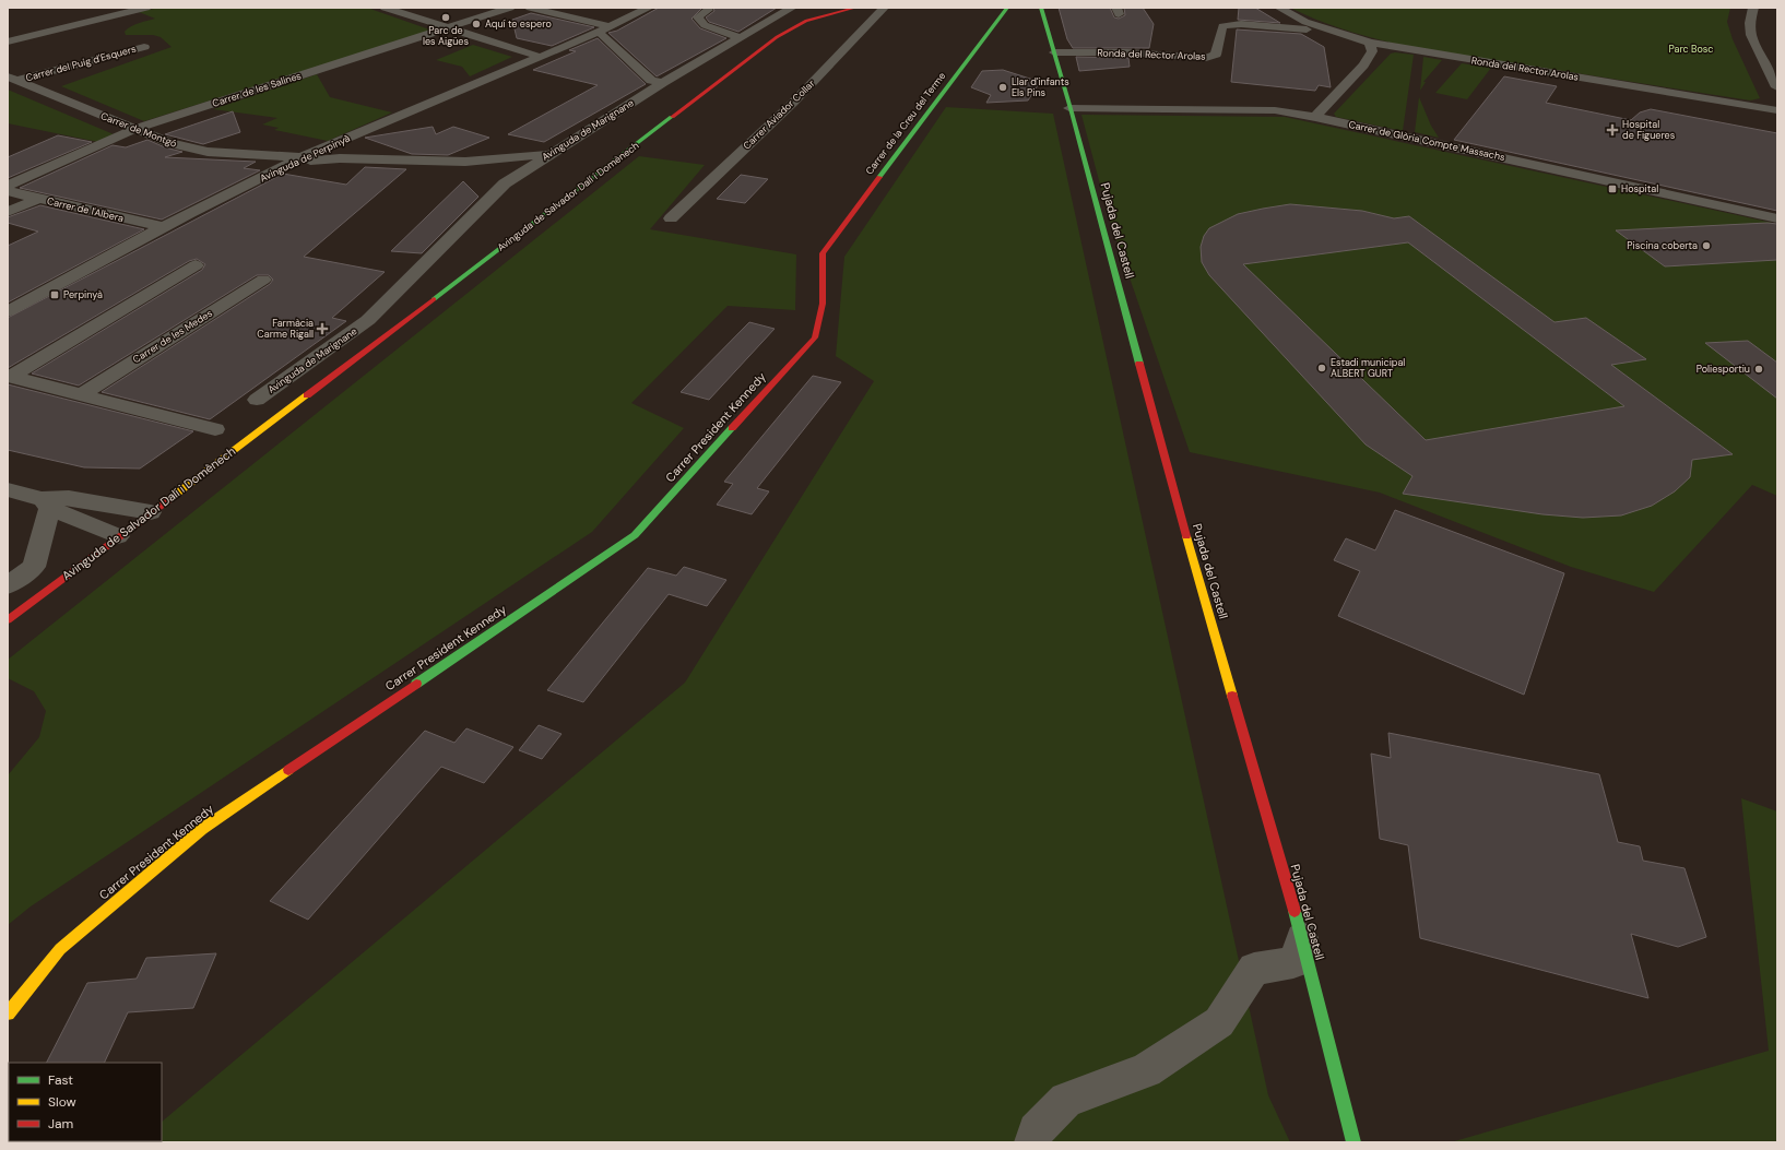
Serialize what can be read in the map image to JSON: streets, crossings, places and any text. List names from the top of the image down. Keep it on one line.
{"streets":{"street":["Ronda del Rector Arolas","Carrer del Puig d'Esquers","Carrer de les Salines","Carrer Aviador Collar","Carrer de la Creu del Terme","Carrer de Montgó","Avinguda de Marignane","Carrer de Glòria Compte Massachs","Avinguda de Perpinyà","Avinguda de Salvador Dalí i Domènech","Carrer de l'Albera","Pujada del Castell","Carrer de les Medes","Carrer President Kennedy"]},"crossings":[["Ronda del Rector Arolas","Pujada del Castell"],["Carrer del Puig d'Esquers","Carrer de Montgó"],["Carrer de les Salines","Carrer de Montgó"],["Carrer de la Creu del Terme","Carrer President Kennedy"],["Carrer de Montgó","Avinguda de Marignane"],["Carrer de Montgó","Avinguda de Perpinyà"],["Avinguda de Marignane","Avinguda de Salvador Dalí i Domènech"],["Carrer de Glòria Compte Massachs","Pujada del Castell"],["Avinguda de Perpinyà","Carrer de l'Albera"]],"parks":["Parc Bosc"],"places":{"other":["Parc de les Aigües","Aquí te espero","Llar d'infants Els Pins","Piscina coberta","Estadi municipal ALBERT GURT","Poliesportiu"],"health":["Hospital de Figueres","Farmàcia Carme Rigall"],"transit":["Hospital","Perpinyà"]},"legend":["Fast","Slow","Jam"]}
